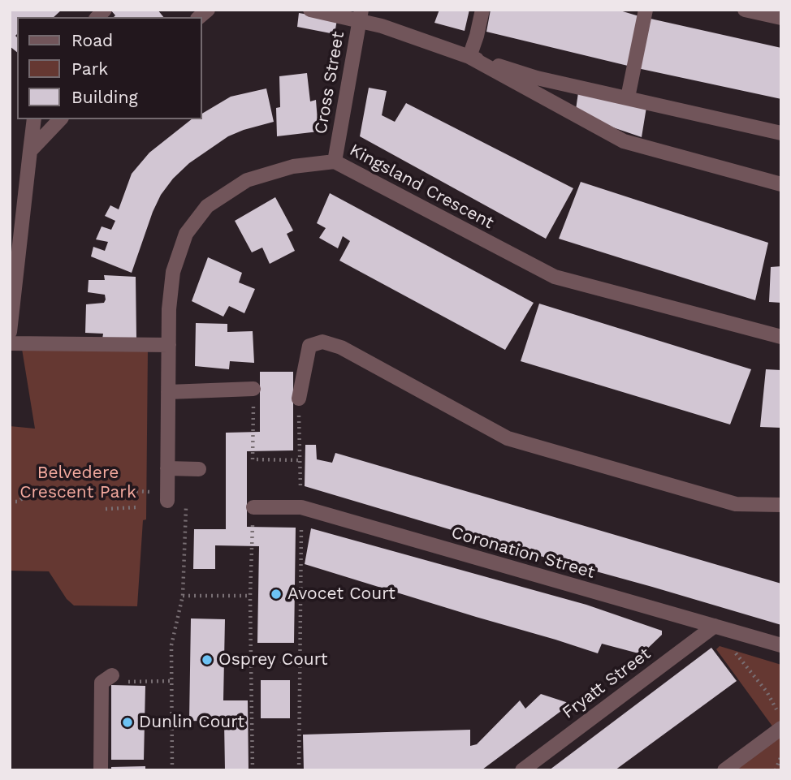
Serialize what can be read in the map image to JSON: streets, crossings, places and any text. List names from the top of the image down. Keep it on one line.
{"streets":{"street":["Cross Street","Kingsland Crescent","Coronation Street","Fryatt Street"]},"crossings":[["Cross Street","Kingsland Crescent"],["Coronation Street","Fryatt Street"]],"parks":["Belvedere Crescent Park"],"places":["Avocet Court","Osprey Court","Dunlin Court"],"legend":["Road","Park","Building"]}
